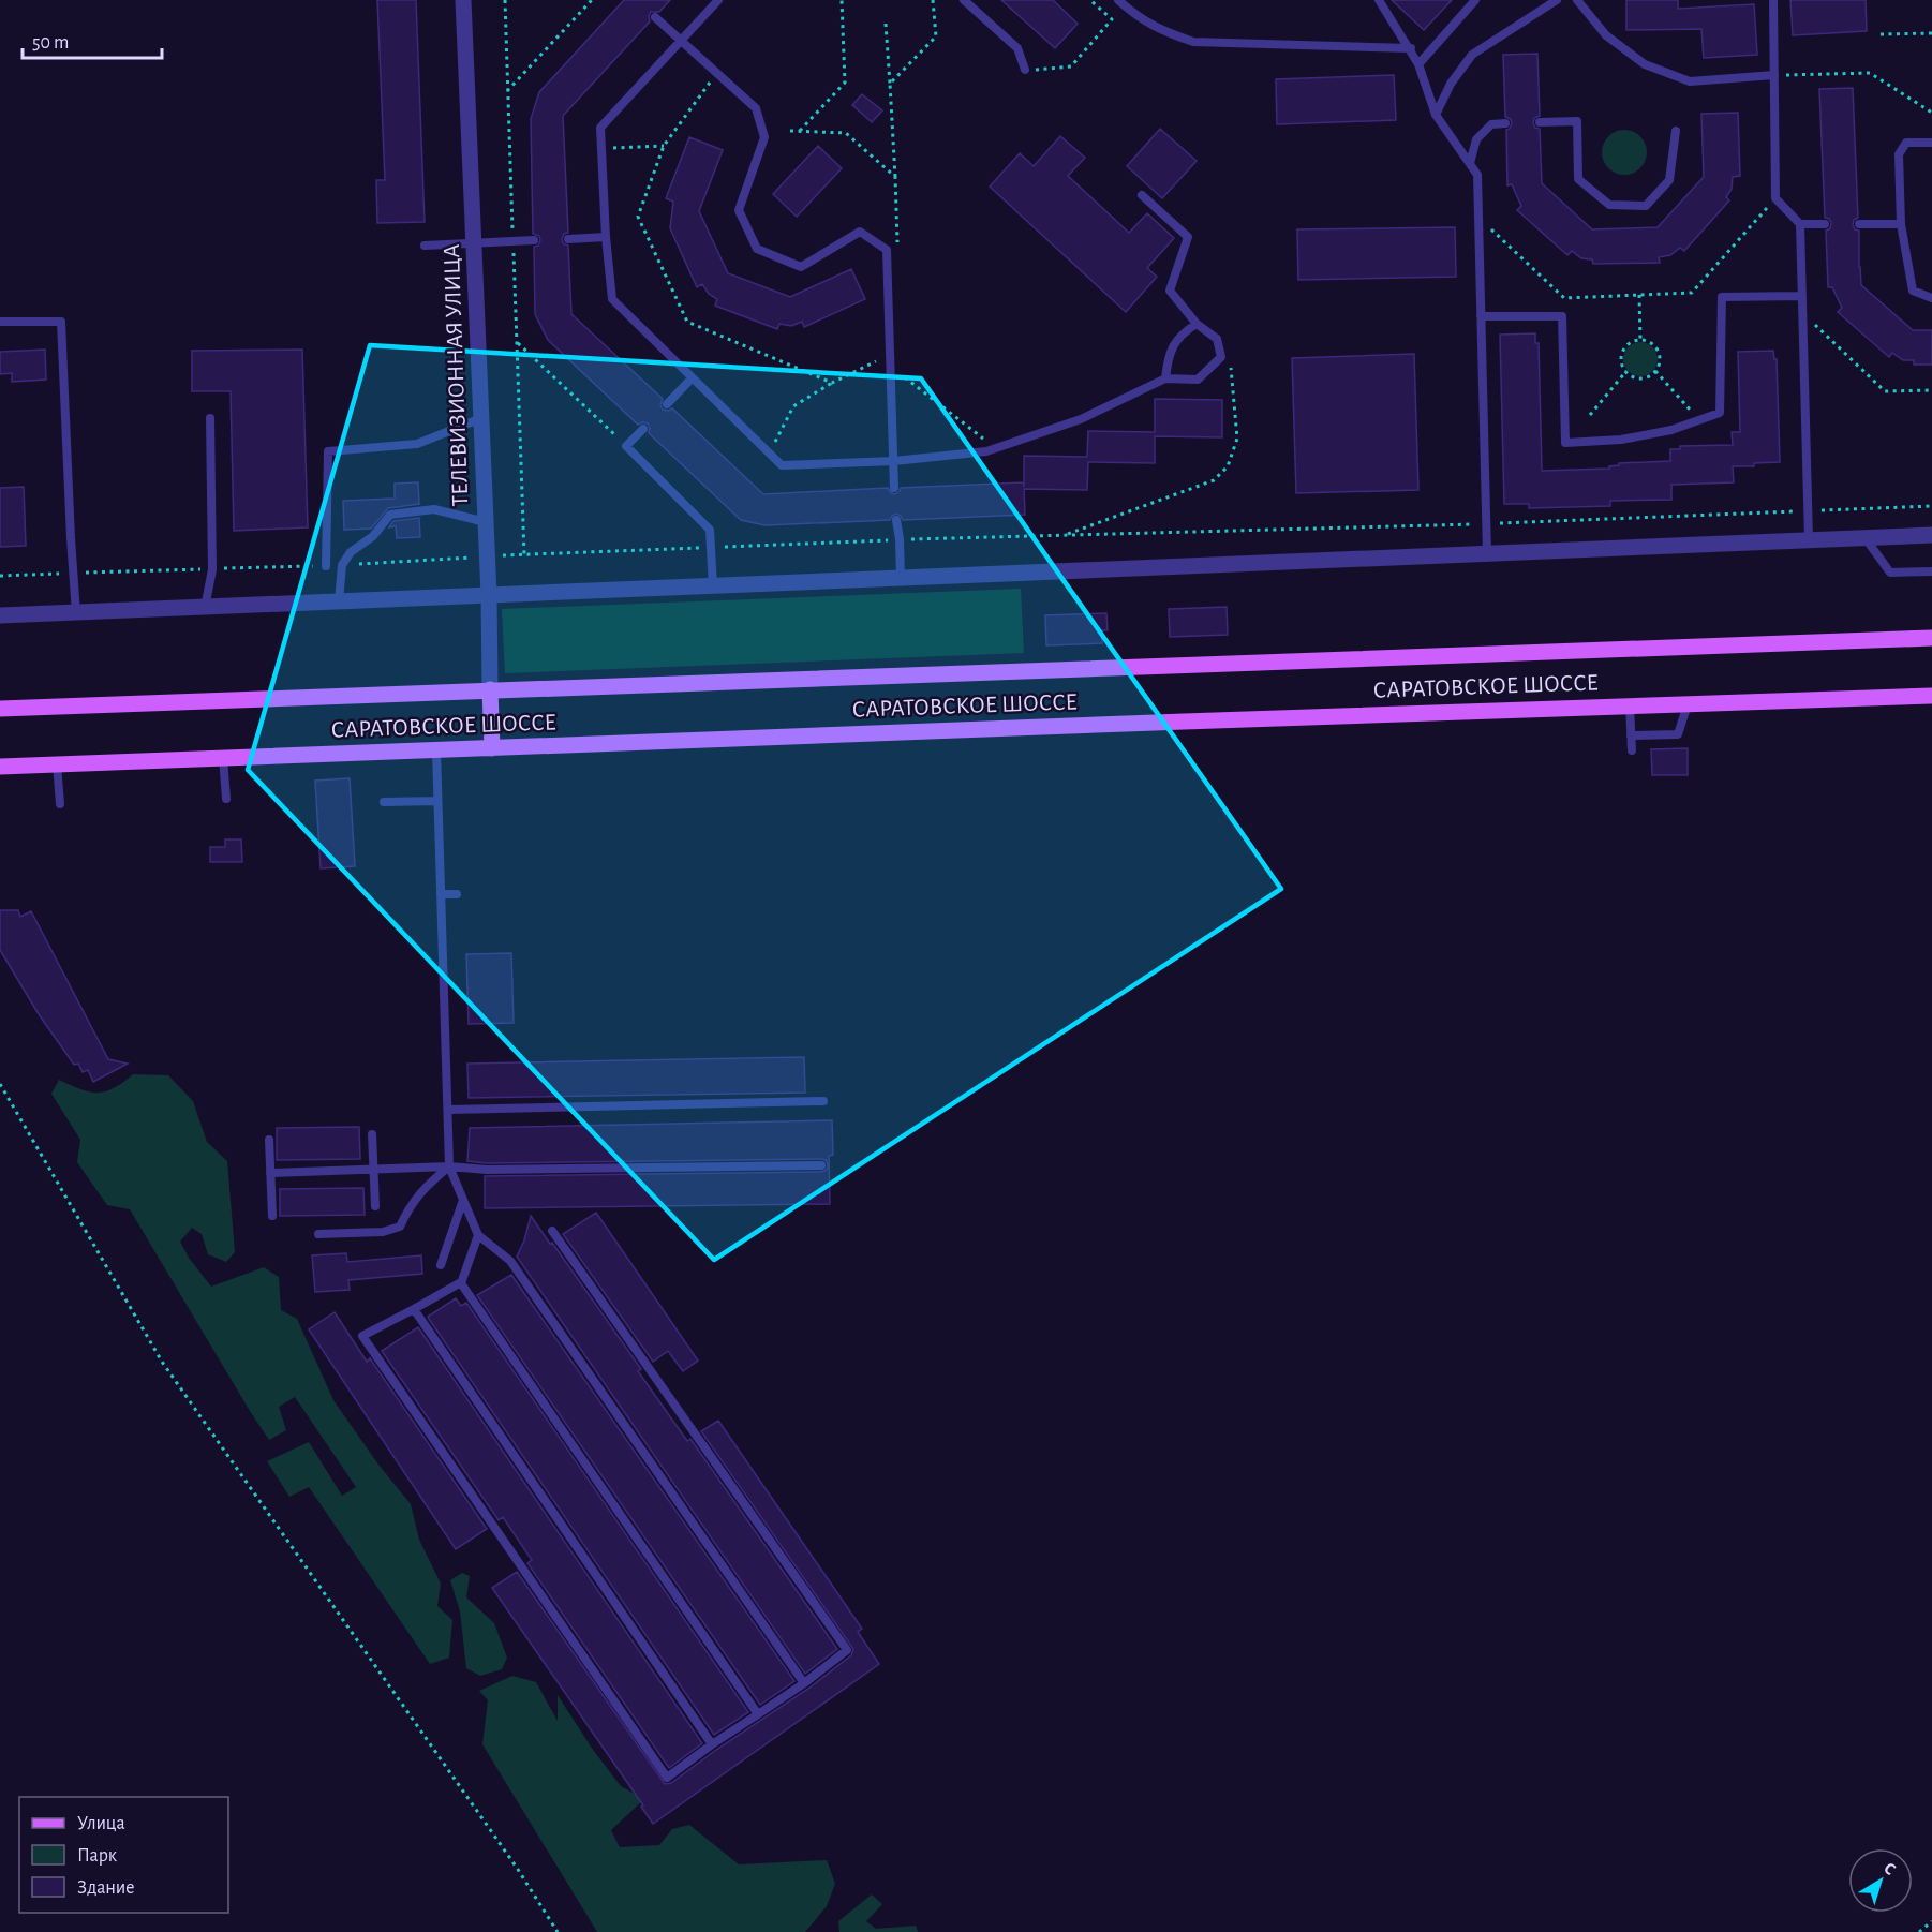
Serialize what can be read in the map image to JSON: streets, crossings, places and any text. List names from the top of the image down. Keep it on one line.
{"streets":{"main road":["ТЕЛЕВИЗИОННАЯ УЛИЦА","САРАТОВСКОЕ ШОССЕ"]},"crossings":[["ТЕЛЕВИЗИОННАЯ УЛИЦА","САРАТОВСКОЕ ШОССЕ"]],"legend":["Улица","Парк","Здание"],"scale_bar":"50 m","north":"top right"}
